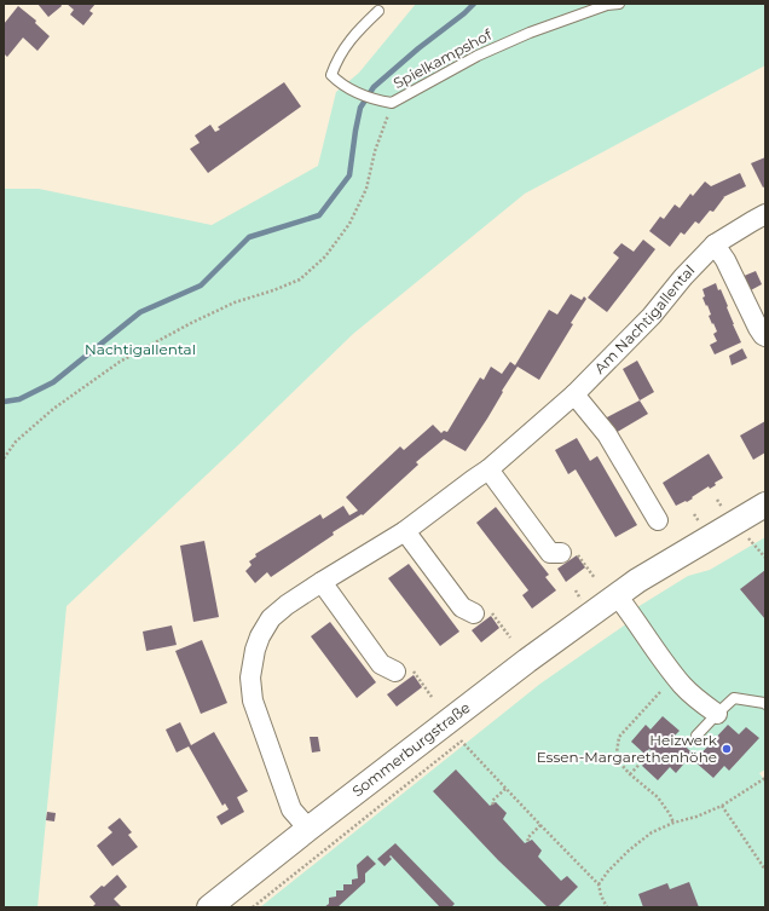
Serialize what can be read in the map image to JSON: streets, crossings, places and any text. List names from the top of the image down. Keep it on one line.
{"streets":{"street":["Am Nachtigallental","Sommerburgstraße"],"lane":["Spielkampshof"]},"crossings":[["Am Nachtigallental","Sommerburgstraße"]],"parks":["Nachtigallental"],"places":["Heizwerk Essen-Margarethenhöhe"]}
